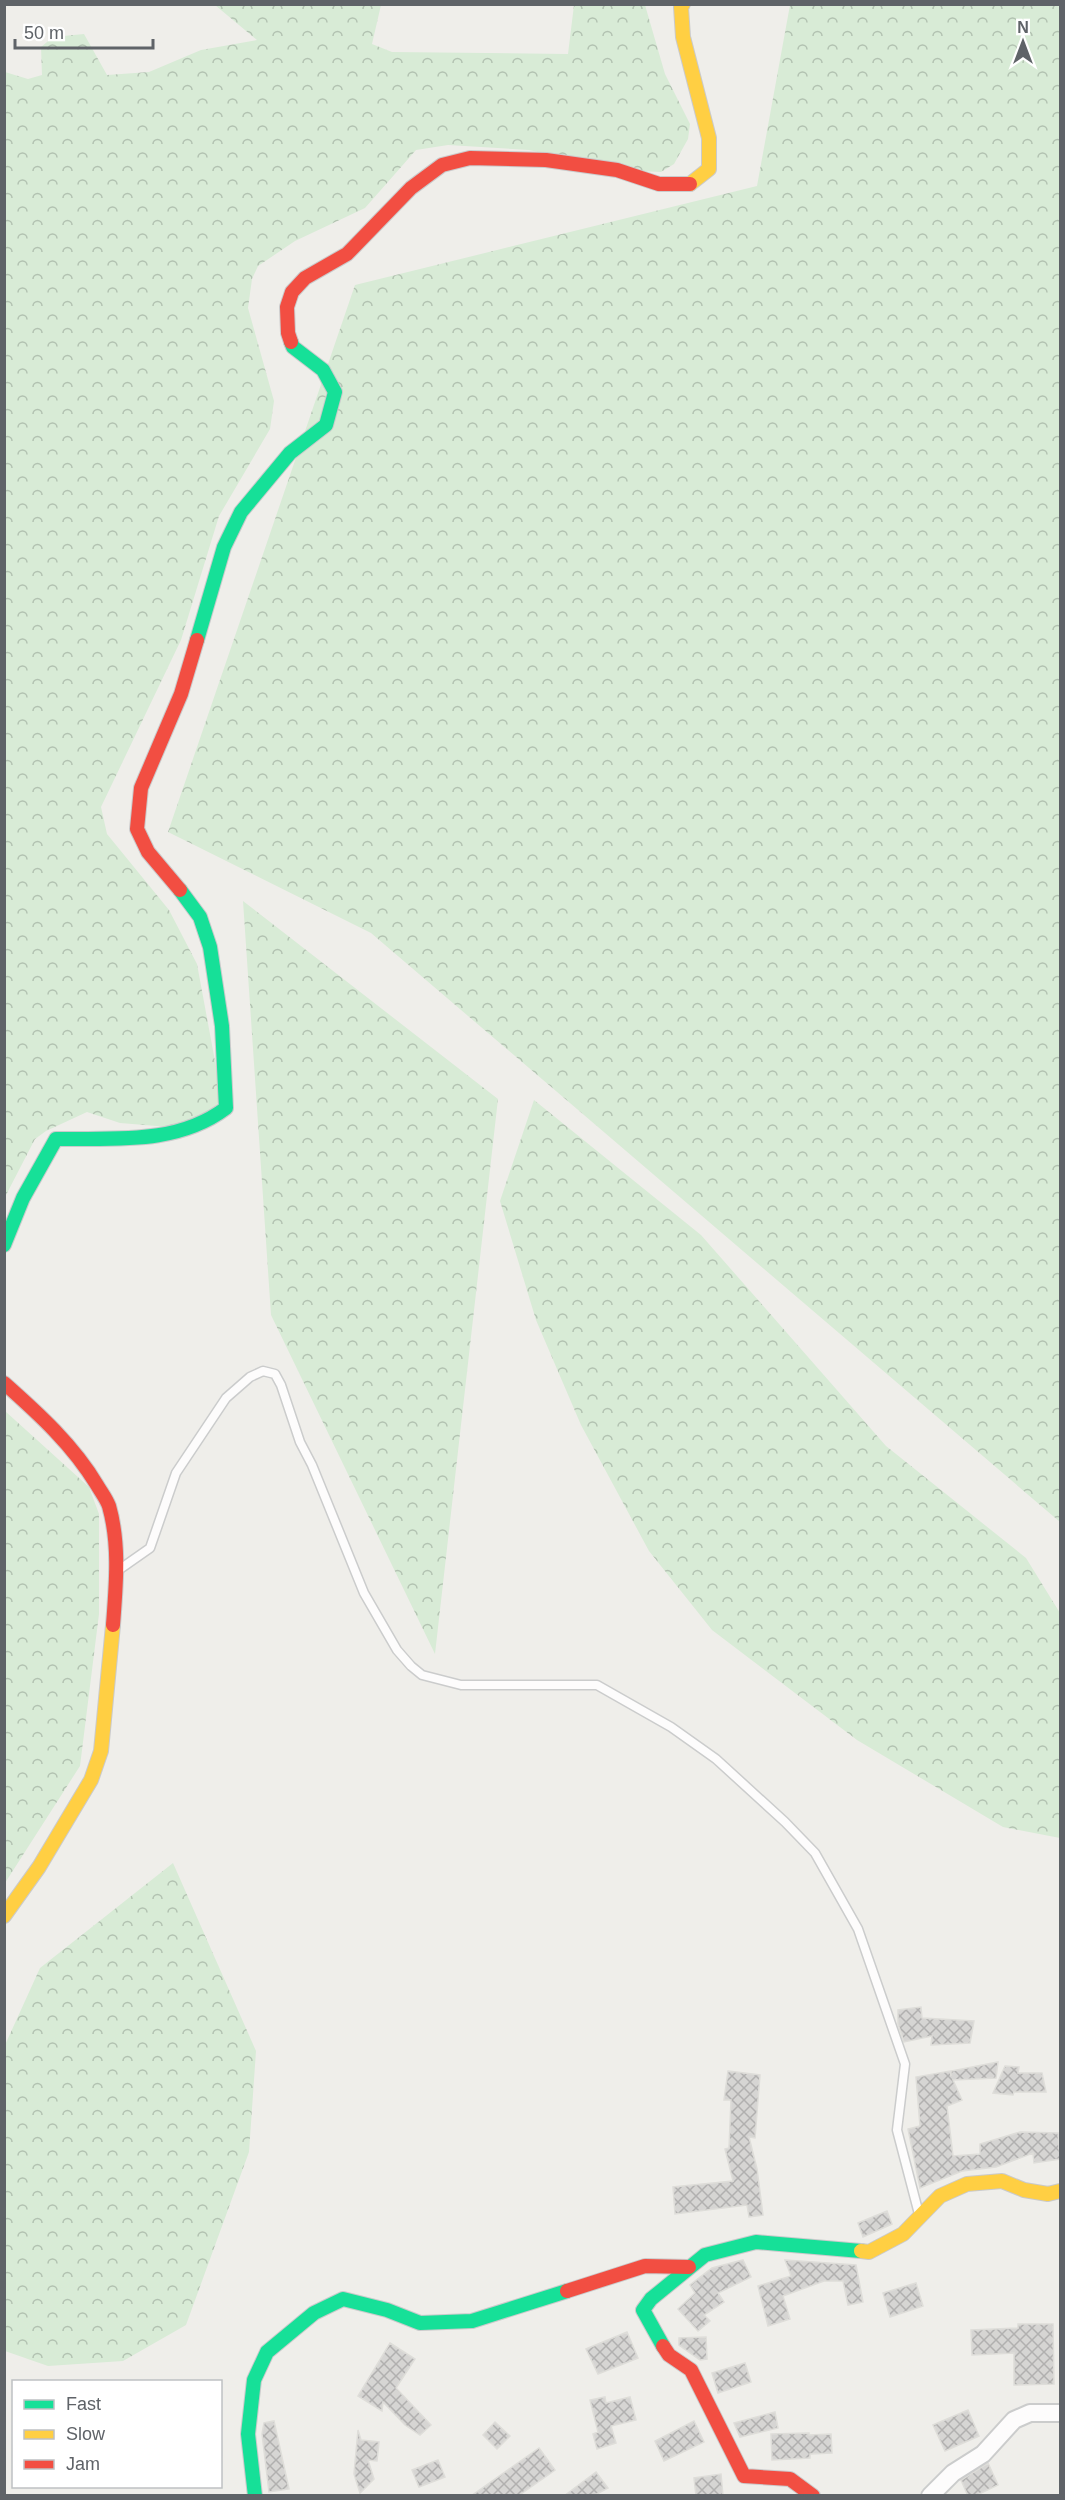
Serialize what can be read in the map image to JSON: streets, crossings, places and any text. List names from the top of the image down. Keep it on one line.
{"legend":["Fast","Slow","Jam"],"scale_bar":"50 m","north":"top"}
